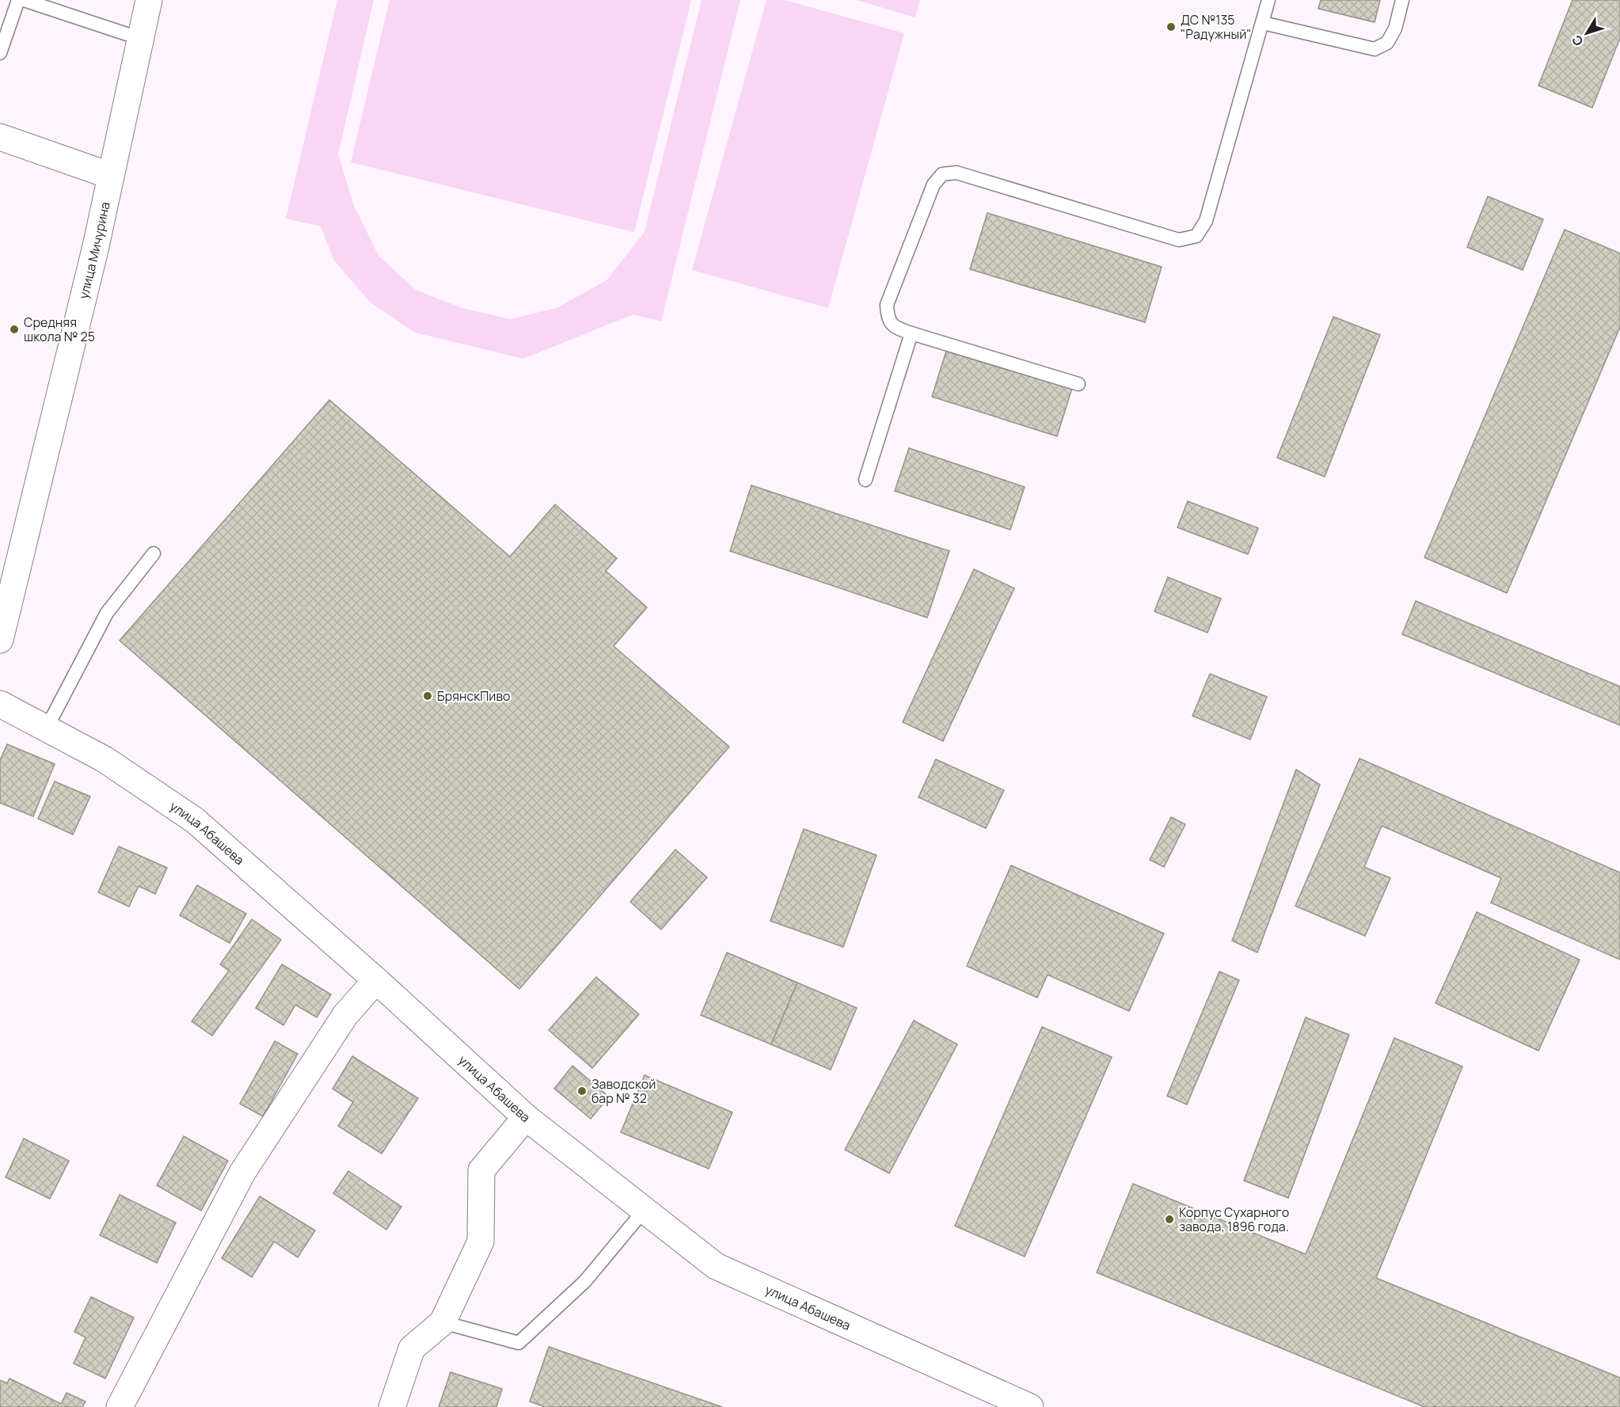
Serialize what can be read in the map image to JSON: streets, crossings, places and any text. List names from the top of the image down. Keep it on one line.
{"streets":{"street":["улица Мичурина","улица Абашева"]},"places":["ДС №135 \"Радужный\"","Средняя школа № 25","БрянскПиво","Заводской бар № 32","Корпус Сухарного завода, 1896 года."],"north":"bottom left"}
